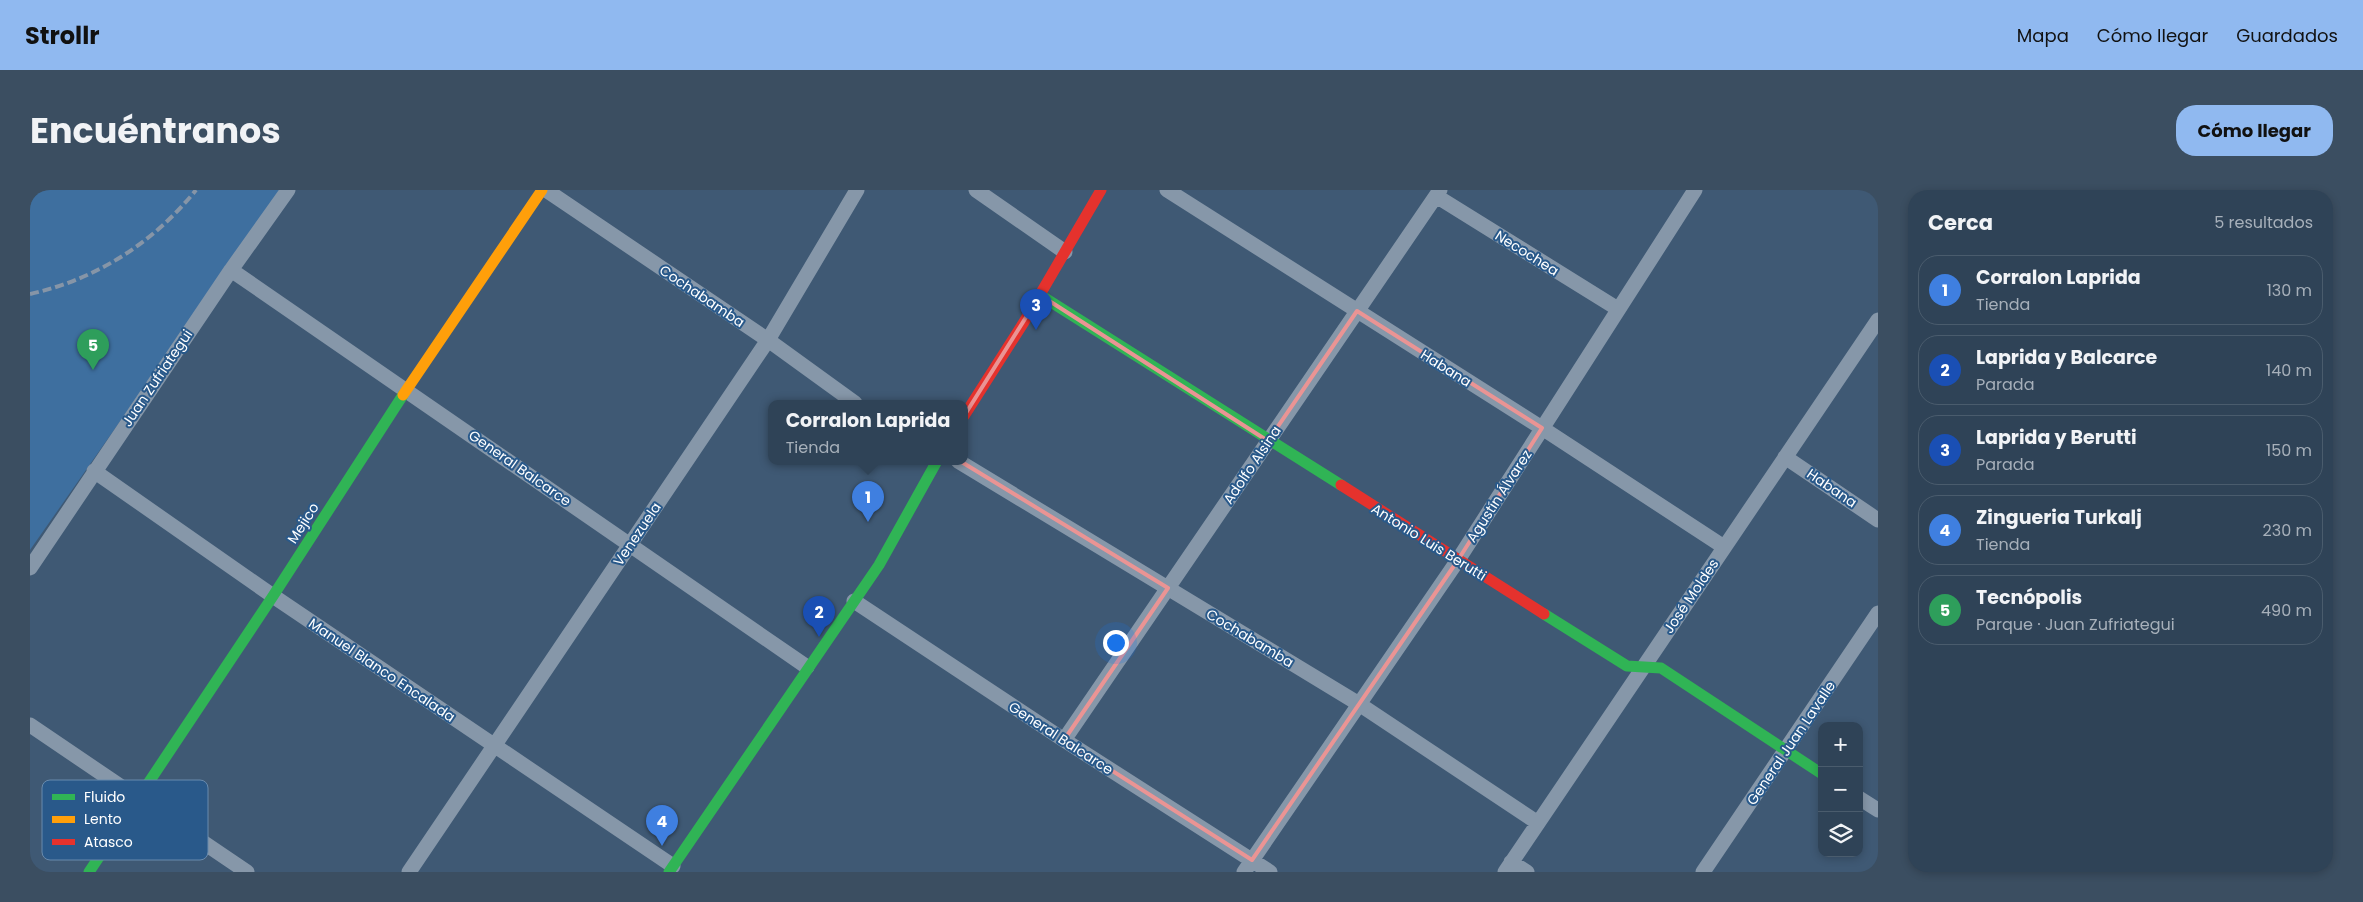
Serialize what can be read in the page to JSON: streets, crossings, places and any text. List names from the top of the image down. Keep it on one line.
{"streets":{"street":["Necochea","Cochabamba","Habana","Juan Zufriategui","Adolfo Alsina","General Balcarce","Agustín Álvarez","Mejico","Venezuela","Antonio Luis Berutti","José Moldes","Manuel Blanco Encalada","General Juan Lavalle"]},"crossings":[["Necochea","Adolfo Alsina"],["Necochea","Agustín Álvarez"],["Cochabamba","Adolfo Alsina"],["Cochabamba","Agustín Álvarez"],["Cochabamba","Venezuela"],["Cochabamba","José Moldes"],["Habana","Adolfo Alsina"],["Habana","Agustín Álvarez"],["Habana","José Moldes"],["Juan Zufriategui","General Balcarce"],["Juan Zufriategui","Manuel Blanco Encalada"],["Adolfo Alsina","General Balcarce"],["Adolfo Alsina","Antonio Luis Berutti"],["General Balcarce","Agustín Álvarez"],["General Balcarce","Mejico"],["General Balcarce","Venezuela"],["Agustín Álvarez","Antonio Luis Berutti"],["Mejico","Manuel Blanco Encalada"],["Venezuela","Manuel Blanco Encalada"],["Antonio Luis Berutti","José Moldes"],["Antonio Luis Berutti","General Juan Lavalle"]],"legend":["Fluido","Lento","Atasco"],"page":{"header":"Strollr","nav":["Mapa","Cómo llegar","Guardados"],"title":"Encuéntranos","buttons":"Cómo llegar","heading":["Cerca","5 resultados"],"list":[{"mark":"1","name":"Corralon Laprida","note":"Tienda","value":"130 m"},{"mark":"2","name":"Laprida y Balcarce","note":"Parada","value":"140 m"},{"mark":"3","name":"Laprida y Berutti","note":"Parada","value":"150 m"},{"mark":"4","name":"Zingueria Turkalj","note":"Tienda","value":"230 m"},{"mark":"5","name":"Tecnópolis","note":"Parque · Juan Zufriategui","value":"490 m"}],"pins":["3","5","1","2","4"],"popup":["Corralon Laprida","Tienda"],"map_buttons":["+","−"]}}
